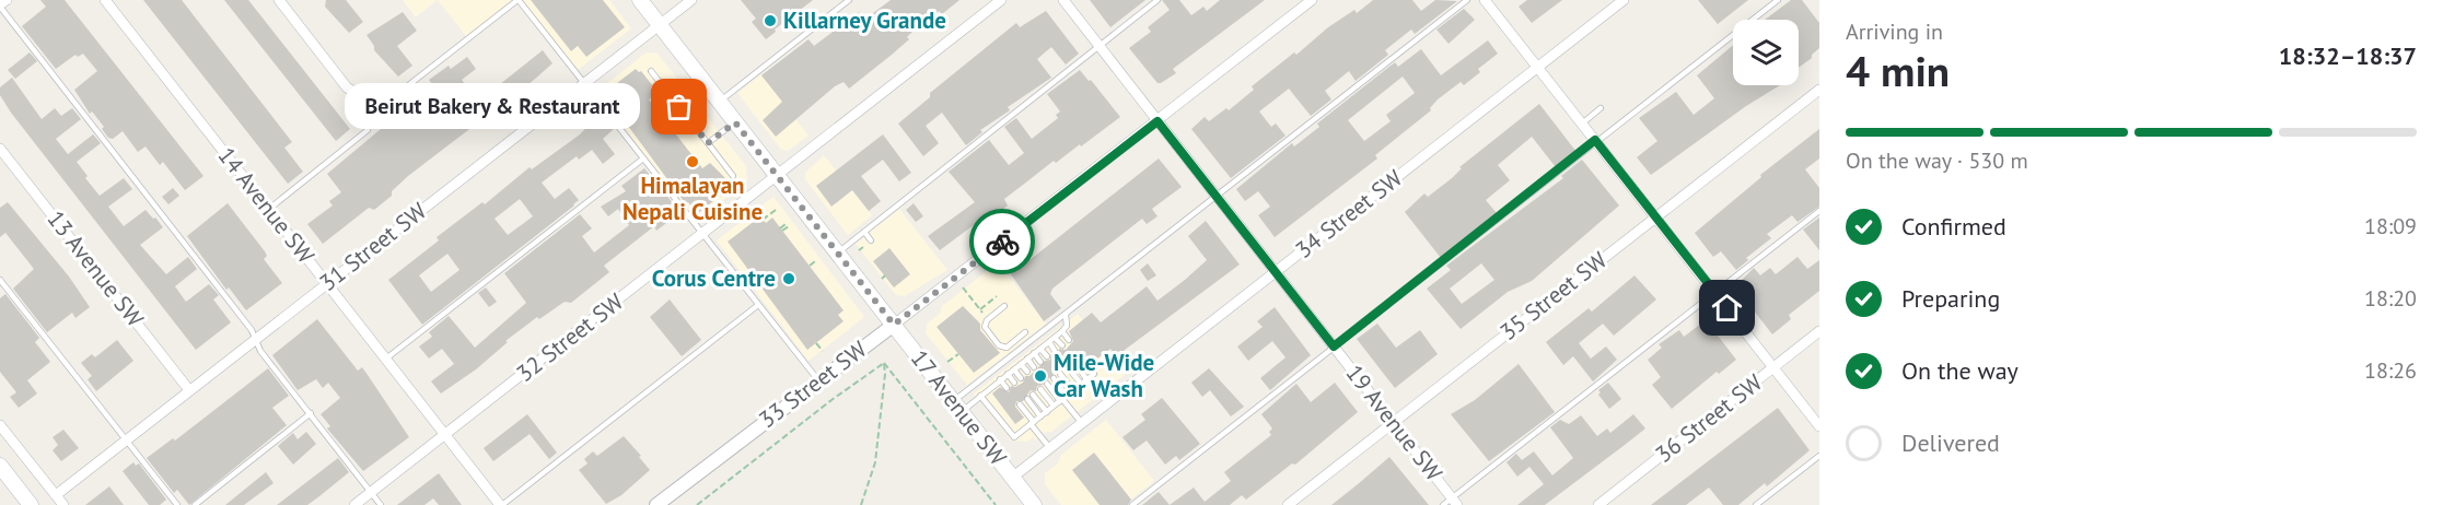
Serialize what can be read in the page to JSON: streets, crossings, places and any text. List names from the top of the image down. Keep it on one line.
{"streets":{"main road":["17 Avenue SW"],"street":["14 Avenue SW","34 Street SW","31 Street SW","13 Avenue SW","35 Street SW","32 Street SW","33 Street SW","36 Street SW","19 Avenue SW"]},"crossings":[["14 Avenue SW","31 Street SW"],["14 Avenue SW","32 Street SW"],["34 Street SW","17 Avenue SW"],["34 Street SW","19 Avenue SW"],["31 Street SW","13 Avenue SW"],["31 Street SW","17 Avenue SW"],["35 Street SW","19 Avenue SW"],["32 Street SW","17 Avenue SW"],["33 Street SW","17 Avenue SW"],["33 Street SW","19 Avenue SW"]],"places":["Killarney Grande","Beirut Bakery & Restaurant","Himalayan Nepali Cuisine","Corus Centre","Mile-Wide Car Wash"],"page":{"heading":["4 min","Arriving in","18:32–18:37"],"bubble":"Beirut Bakery & Restaurant","bar":"On the way · 530 m","list":[["Confirmed","18:09"],["Preparing","18:20"],["On the way","18:26"],"Delivered"]}}
